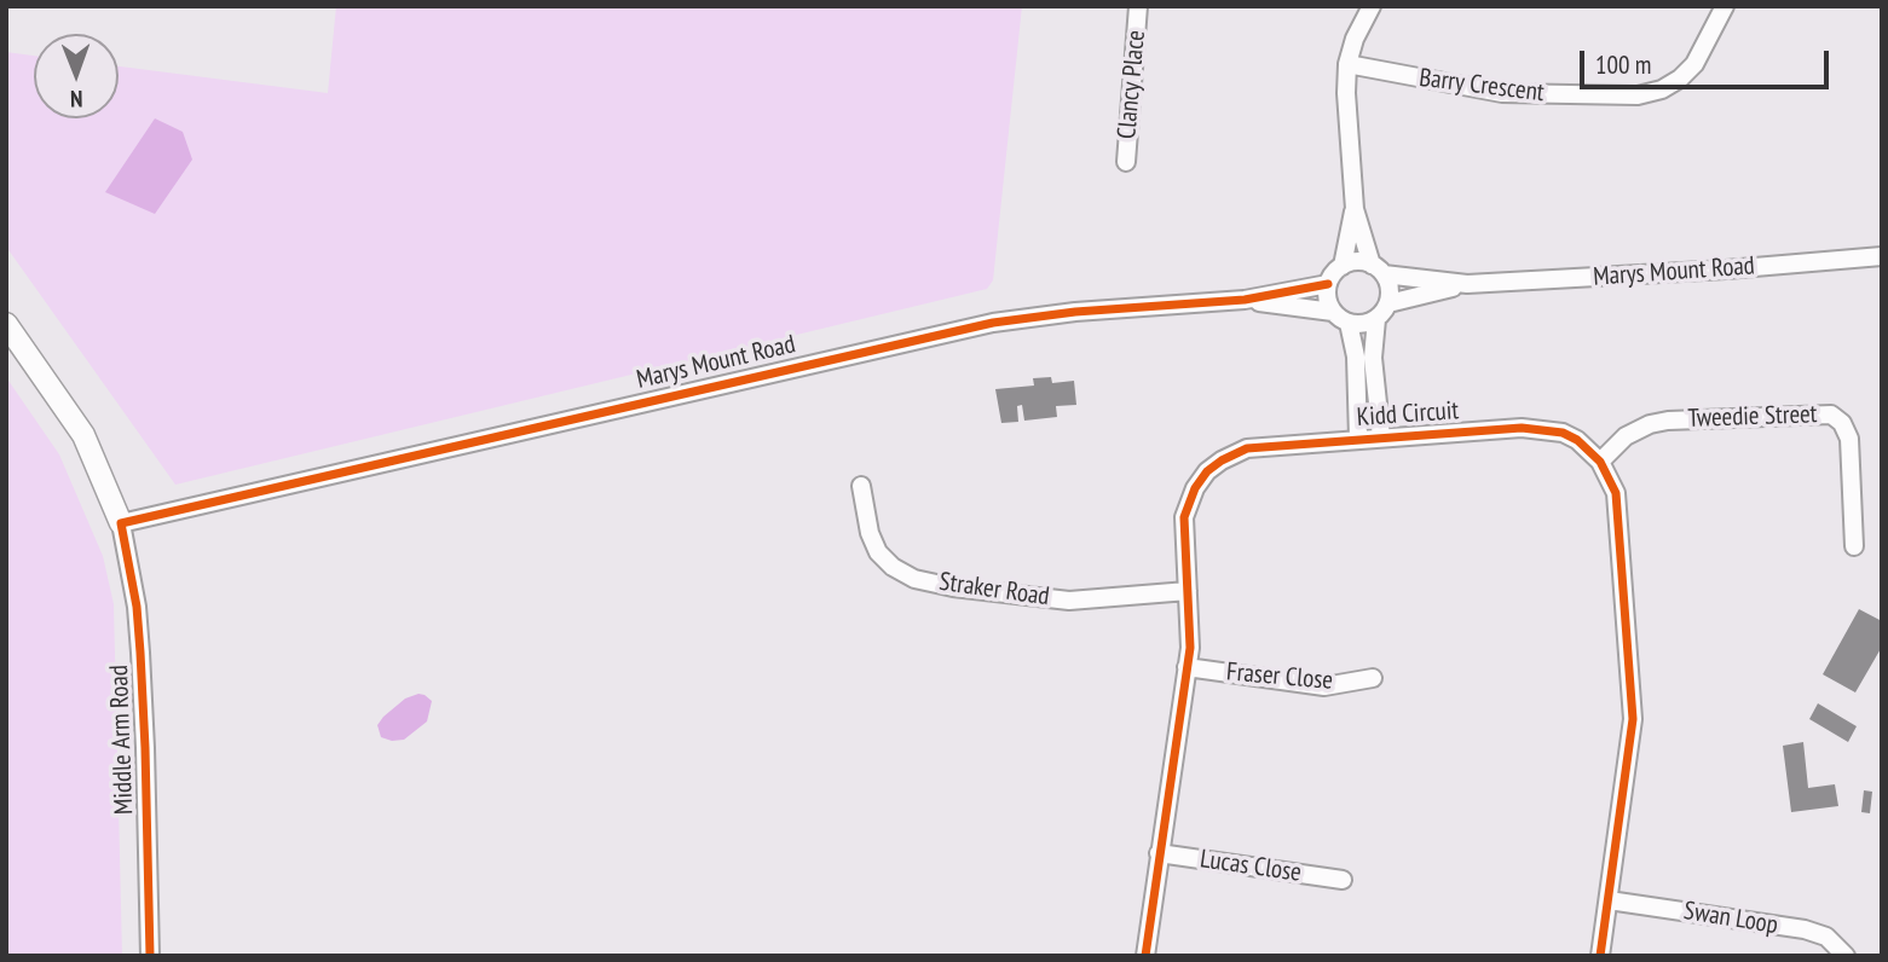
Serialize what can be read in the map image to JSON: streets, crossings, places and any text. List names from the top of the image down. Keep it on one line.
{"streets":{"main road":["Middle Arm Road"],"street":["Clancy Place","Barry Crescent","Marys Mount Road","Kidd Circuit","Tweedie Street","Straker Road","Fraser Close","Lucas Close","Swan Loop"]},"crossings":[["Marys Mount Road","Middle Arm Road"],["Kidd Circuit","Tweedie Street"],["Kidd Circuit","Straker Road"],["Kidd Circuit","Fraser Close"],["Kidd Circuit","Lucas Close"],["Kidd Circuit","Swan Loop"]],"scale_bar":"100 m","north":"bottom"}
